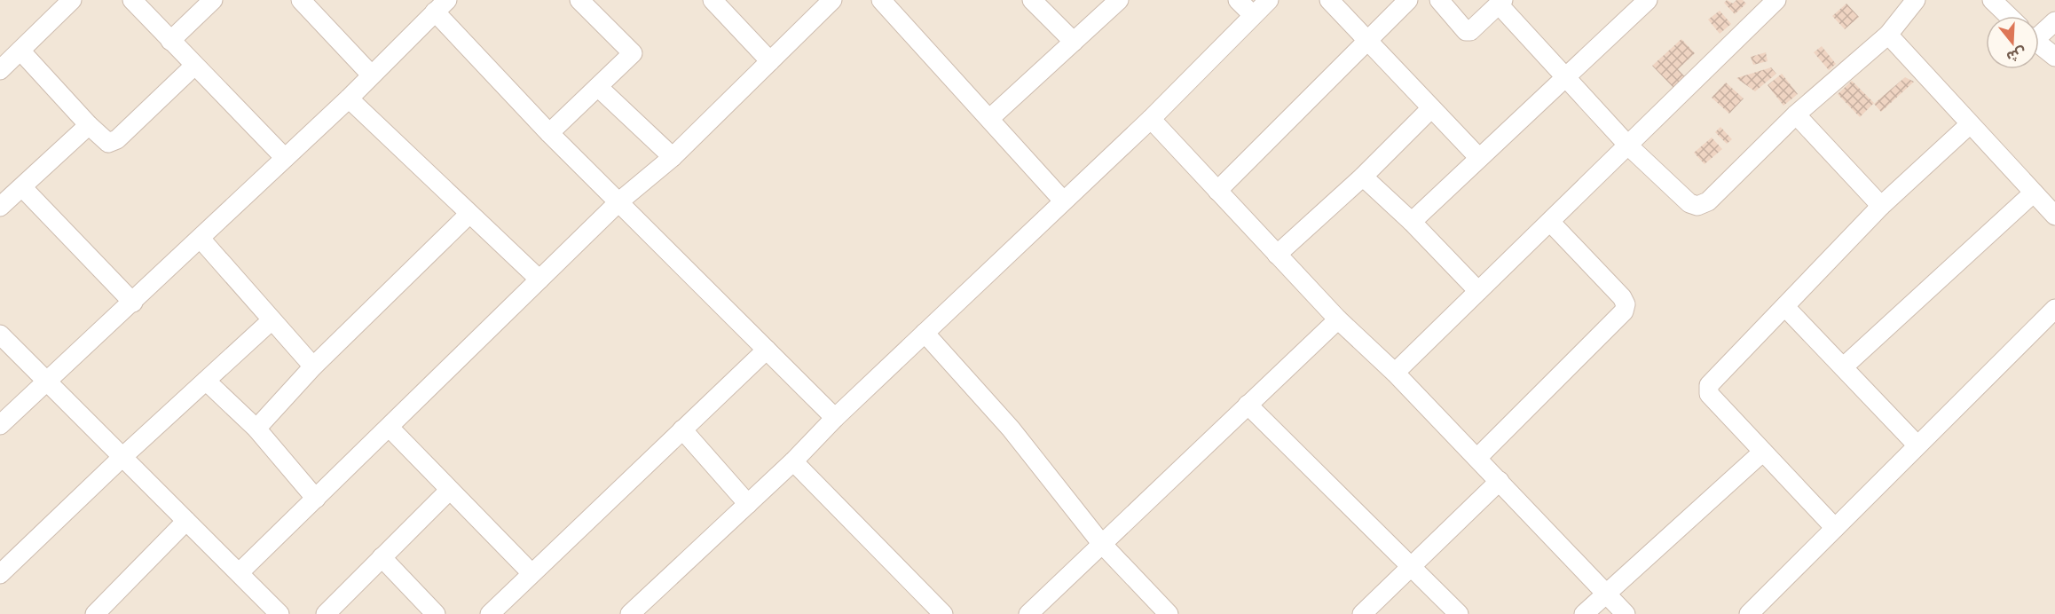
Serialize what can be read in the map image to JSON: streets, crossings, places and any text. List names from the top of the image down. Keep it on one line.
{"north":"bottom"}
